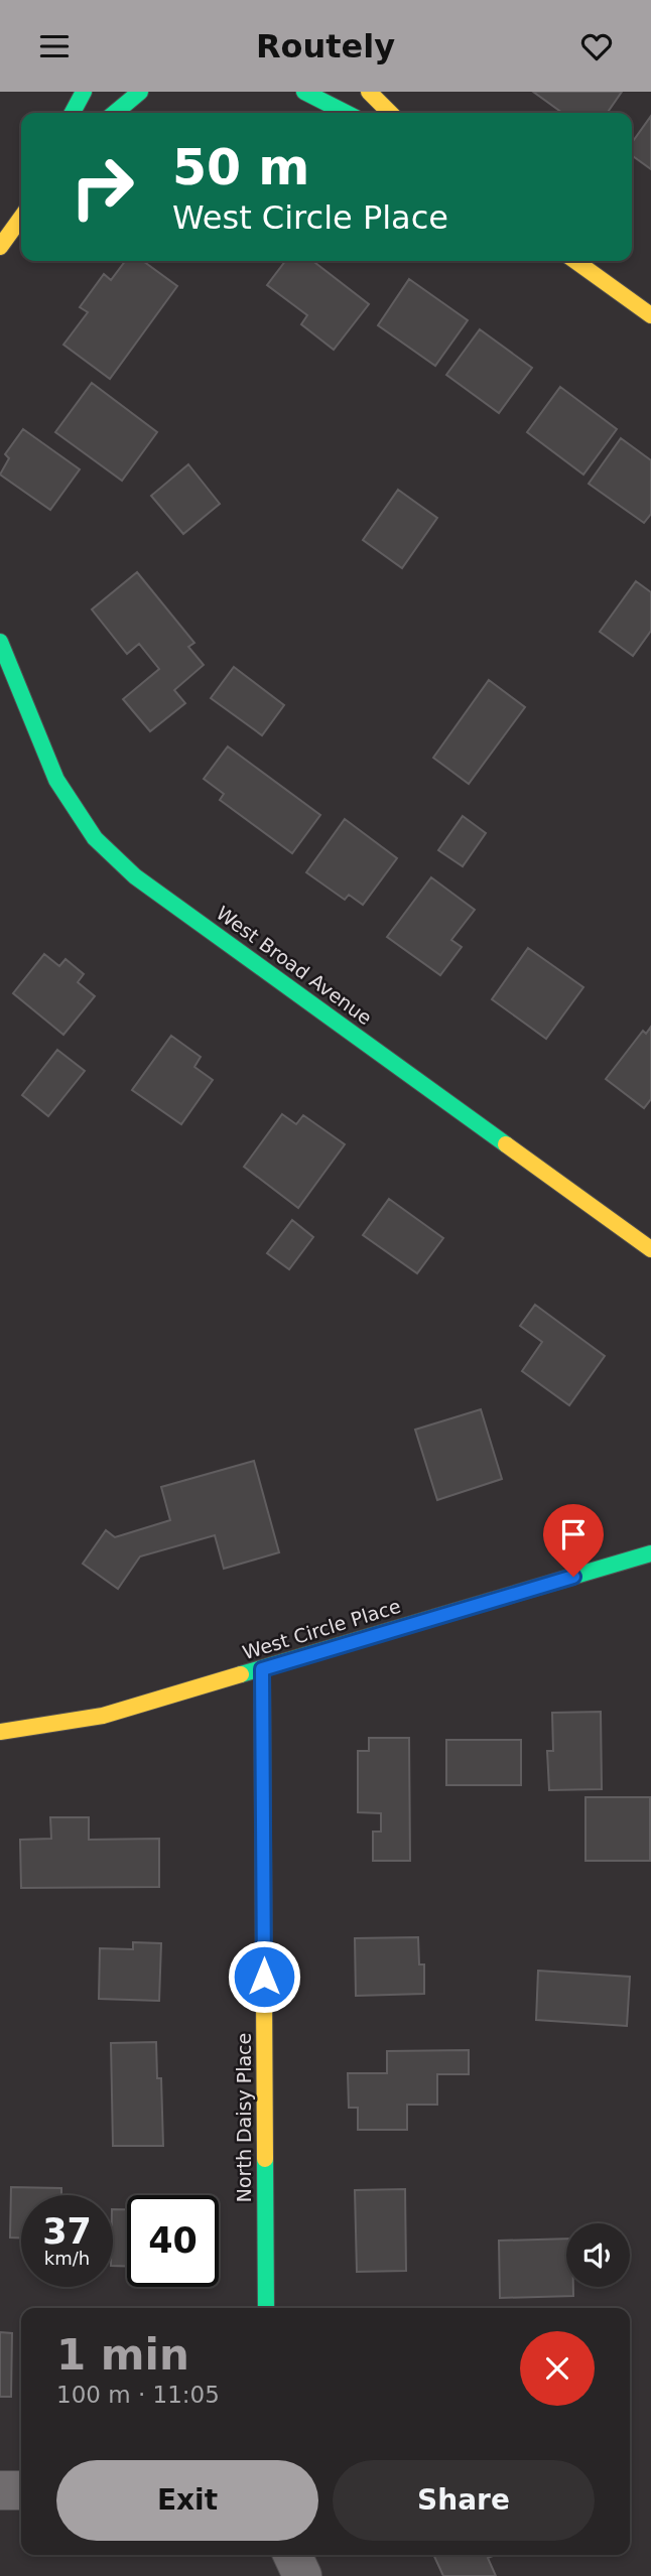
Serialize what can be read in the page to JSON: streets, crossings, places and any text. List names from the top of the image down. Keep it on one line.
{"streets":{"street":["West Broad Avenue","West Circle Place","North Daisy Place"]},"crossings":[["West Circle Place","North Daisy Place"]],"page":{"header":"Routely","turn":["50 m","West Circle Place"],"speed":"37 km/h","limit":"40","heading":["1 min","100 m · 11:05"],"buttons":["Exit","Share"]}}
